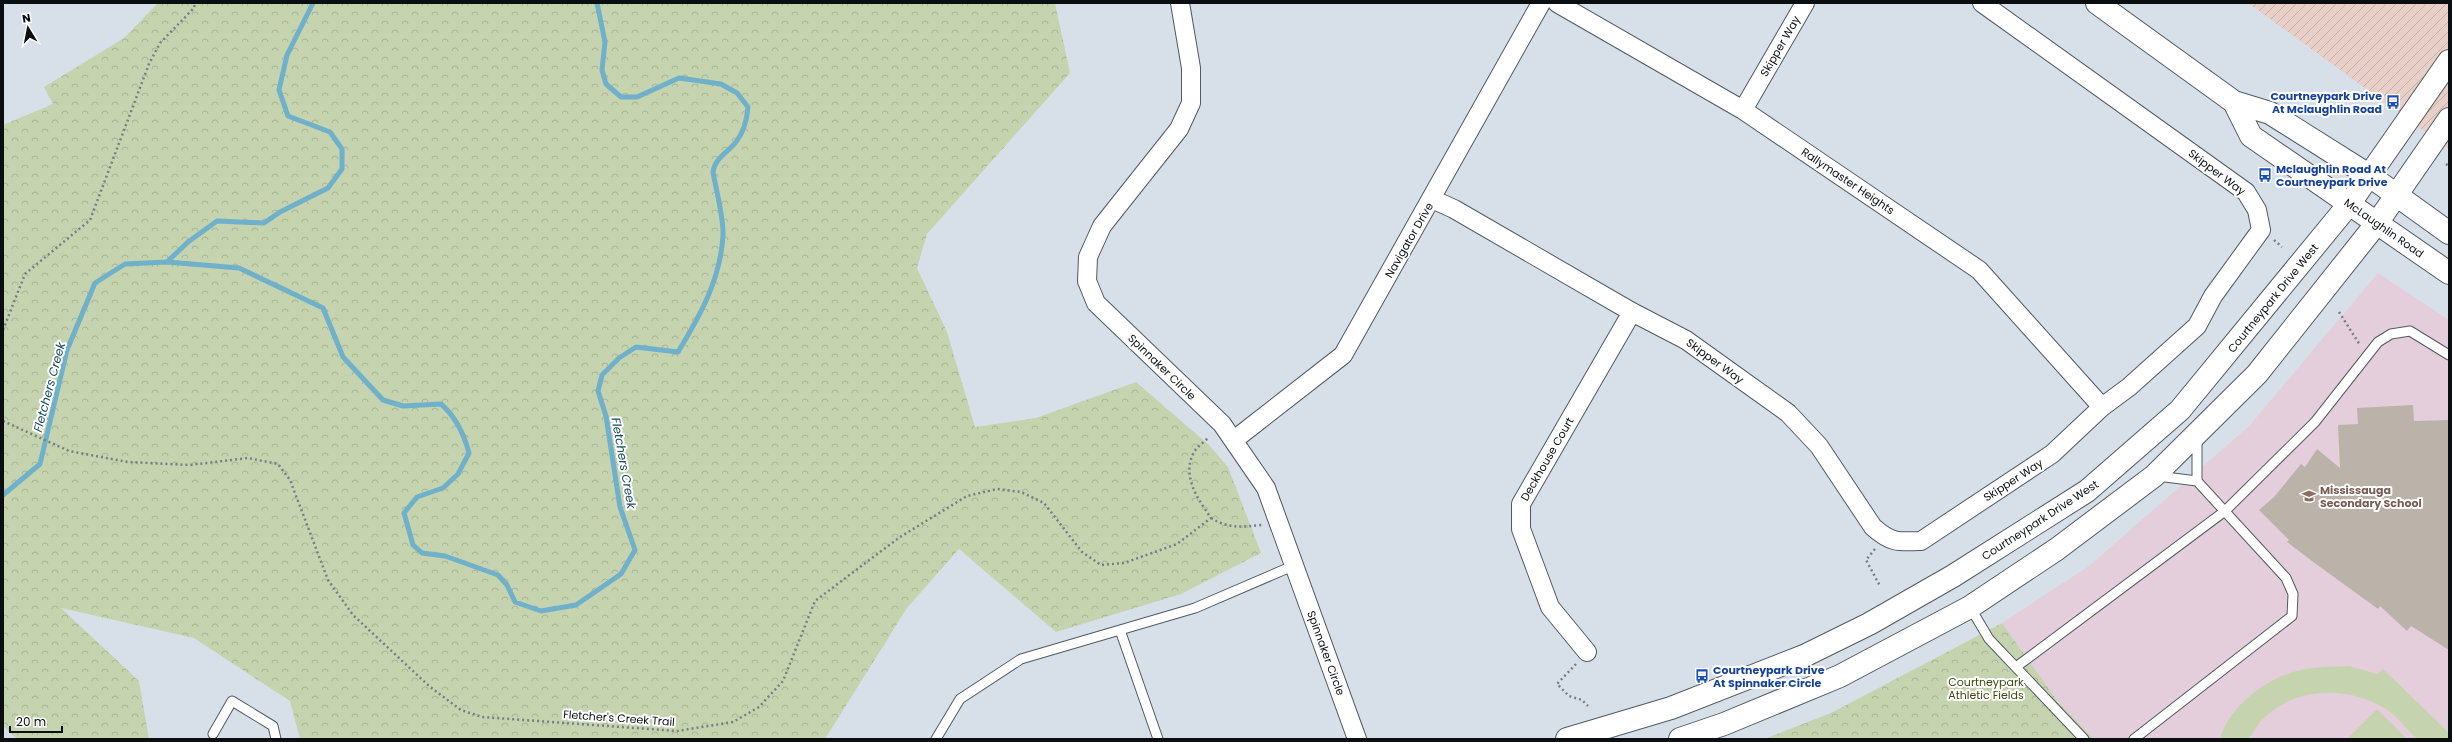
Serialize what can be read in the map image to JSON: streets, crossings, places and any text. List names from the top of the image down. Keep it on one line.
{"streets":{"main road":["McLaughlin Road","Courtneypark Drive West"],"street":["Skipper Way","Rallymaster Heights","Navigator Drive","Spinnaker Circle","Deckhouse Court"],"path":["Fletcher's Creek Trail"]},"crossings":[["Skipper Way","Rallymaster Heights"],["Skipper Way","Navigator Drive"],["Skipper Way","Deckhouse Court"],["McLaughlin Road","Courtneypark Drive West"],["Navigator Drive","Spinnaker Circle"]],"water":["Fletchers Creek"],"parks":["Courtneypark Athletic Fields"],"places":{"bus stop":["Courtneypark Drive At Mclaughlin Road","Mclaughlin Road At Courtneypark Drive","Courtneypark Drive At Spinnaker Circle"],"school or university":["Mississauga Secondary School"]},"scale_bar":"20 m","north":"top"}
